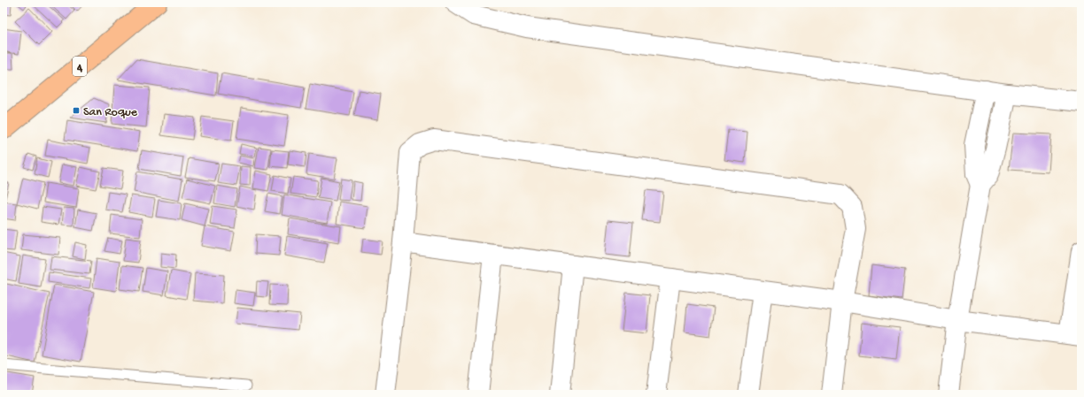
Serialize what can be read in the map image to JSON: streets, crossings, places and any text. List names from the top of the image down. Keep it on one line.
{"streets":{"highway":["4"]},"places":{"transit":["San Roque"]}}
